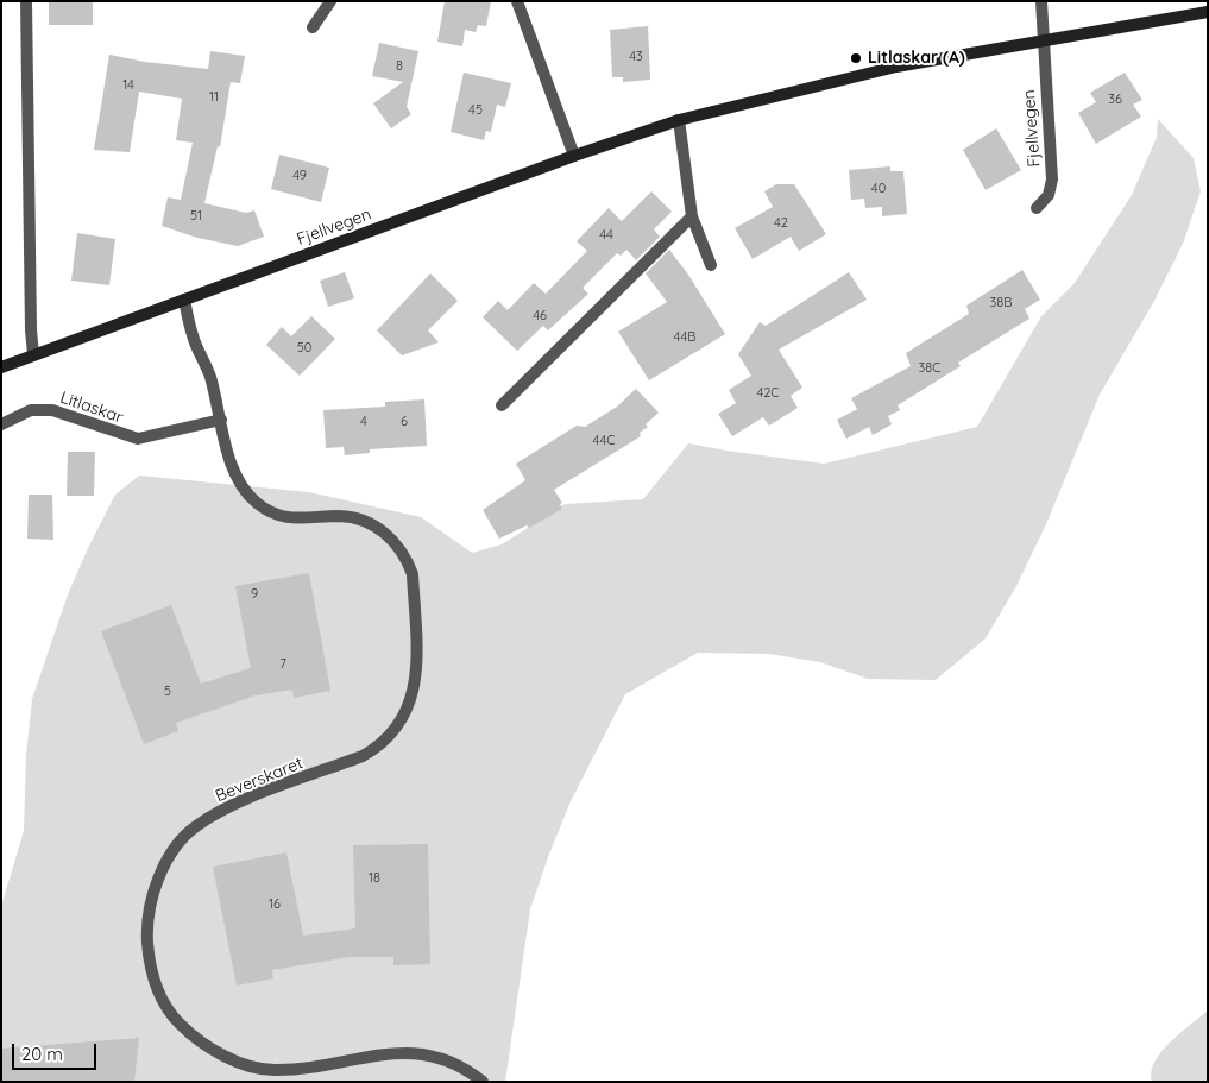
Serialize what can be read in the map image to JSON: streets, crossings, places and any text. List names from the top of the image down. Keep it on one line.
{"streets":{"main road":["Fjellvegen"],"street":["Litlaskar","Beverskaret"]},"crossings":[["Fjellvegen","Beverskaret"],["Litlaskar","Beverskaret"]],"places":["Litlaskar (A)"],"house_numbers":["43","8","14","11","36","45","49","40","51","42","44","38B","46","44B","50","38C","42C","4","6","44C","9","7","5","18","16"],"scale_bar":"20 m"}
